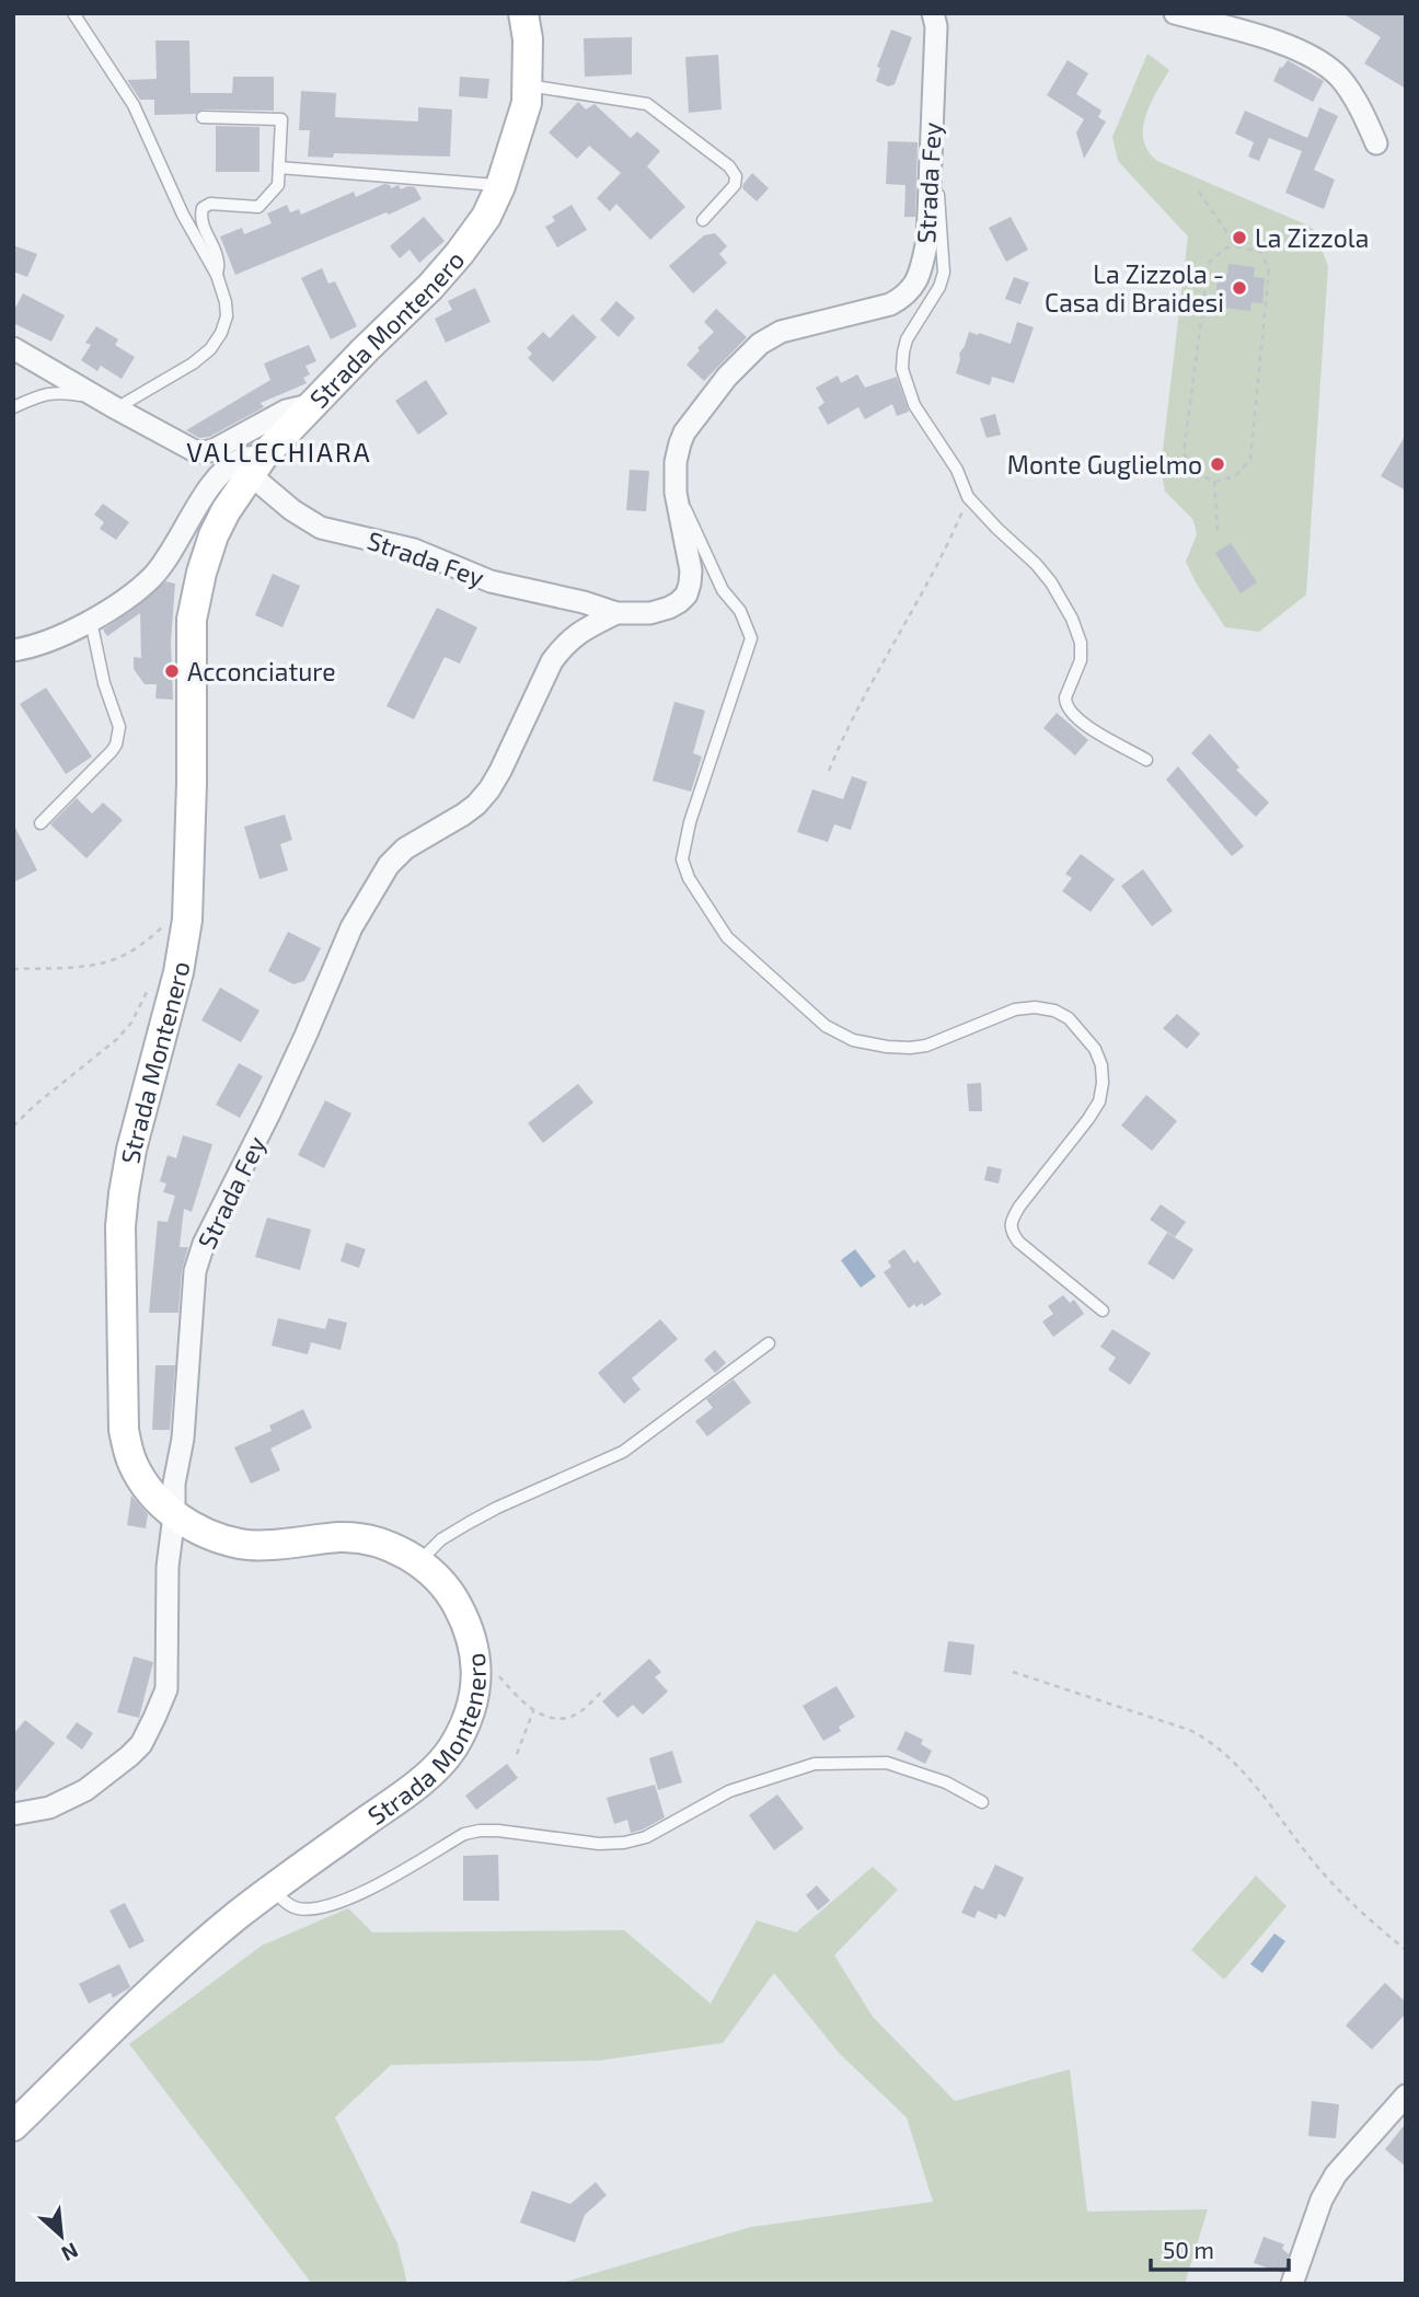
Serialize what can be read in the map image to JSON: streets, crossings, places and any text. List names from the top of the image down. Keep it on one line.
{"streets":{"main road":["Strada Montenero"],"street":["Strada Fey"]},"crossings":[["Strada Fey","Strada Montenero"]],"districts":["VALLECHIARA"],"places":["La Zizzola","La Zizzola - Casa di Braidesi","Monte Guglielmo","Acconciature"],"scale_bar":"50 m","north":"bottom right"}
